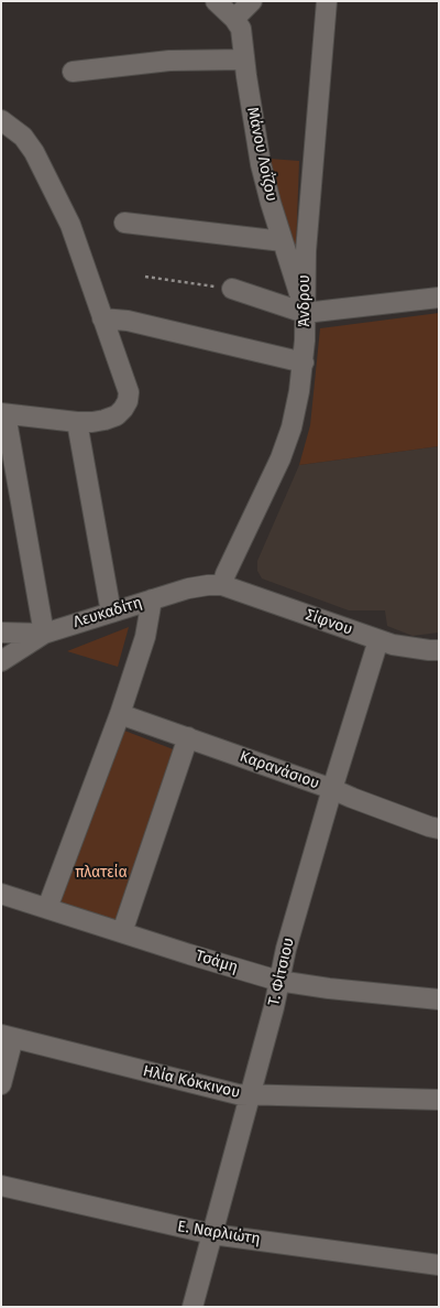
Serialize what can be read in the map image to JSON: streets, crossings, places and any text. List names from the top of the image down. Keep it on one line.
{"streets":{"street":["Μάνου Λοΐζου","Άνδρου","Λευκαδίτη","Σίφνου","Καρανάσιου","Τσάμη","Τ. Φίτσιου","Ηλία Κόκκινου","Ε. Ναρλιώτη"]},"crossings":[["Μάνου Λοΐζου","Άνδρου"],["Άνδρου","Λευκαδίτη"],["Άνδρου","Σίφνου"],["Λευκαδίτη","Σίφνου"],["Σίφνου","Τ. Φίτσιου"],["Καρανάσιου","Τ. Φίτσιου"],["Τσάμη","Τ. Φίτσιου"],["Τ. Φίτσιου","Ηλία Κόκκινου"],["Τ. Φίτσιου","Ε. Ναρλιώτη"]],"parks":["πλατεία"]}
